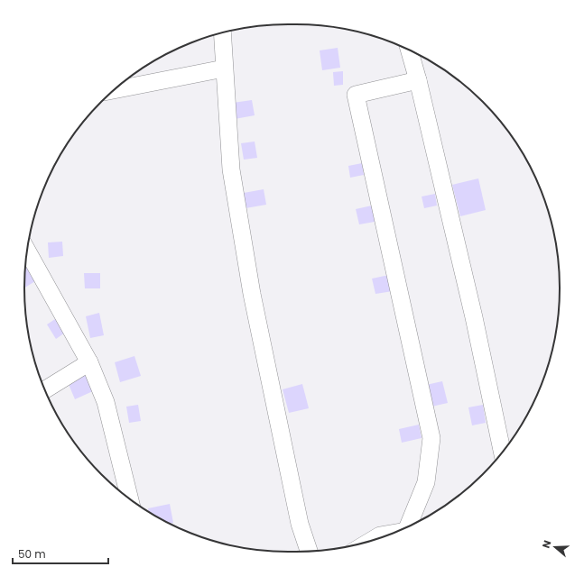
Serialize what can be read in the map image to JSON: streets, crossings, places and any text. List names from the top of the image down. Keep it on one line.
{"scale_bar":"50 m","north":"left"}
